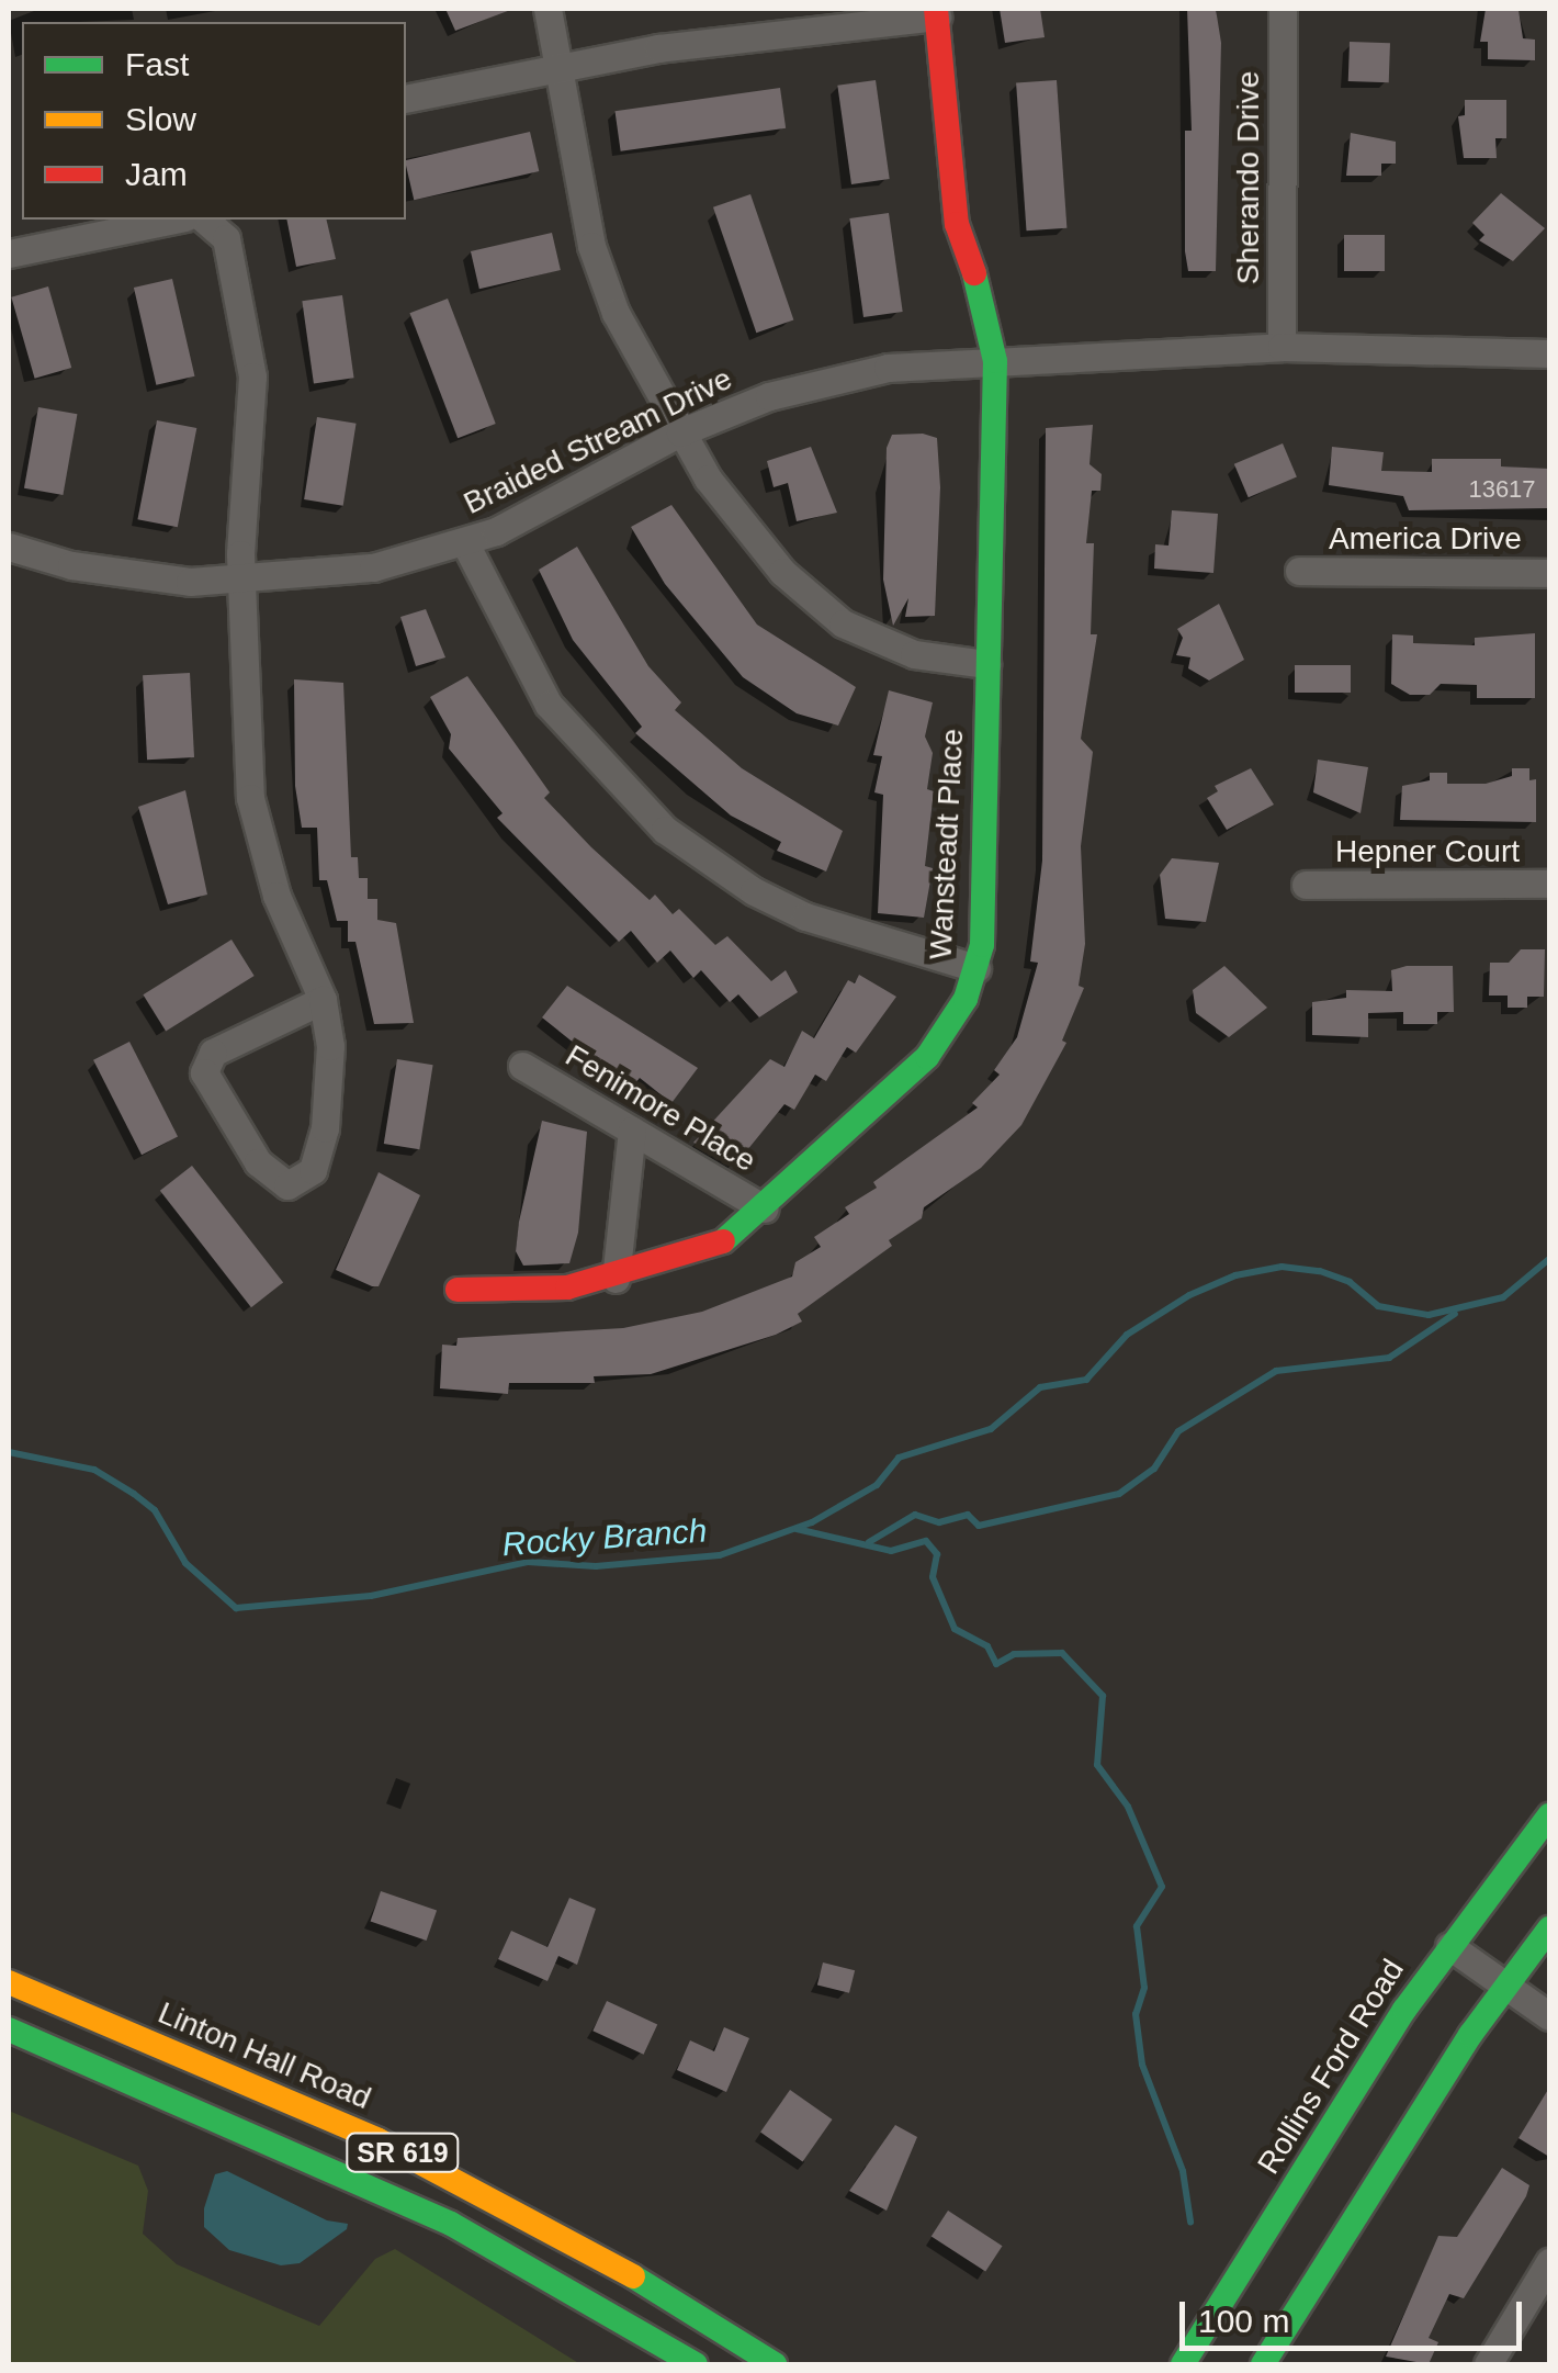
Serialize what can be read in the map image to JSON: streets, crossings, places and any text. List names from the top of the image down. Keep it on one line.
{"streets":{"main road":["Wansteadt Place","Linton Hall Road","Rollins Ford Road","SR 619"],"street":["Sherando Drive","Braided Stream Drive","America Drive","Hepner Court","Fenimore Place"]},"crossings":[["Sherando Drive","Braided Stream Drive"],["Braided Stream Drive","Wansteadt Place"],["Wansteadt Place","Fenimore Place"]],"water":["Rocky Branch"],"house_numbers":["13617"],"legend":["Fast","Slow","Jam"],"scale_bar":"100 m"}
